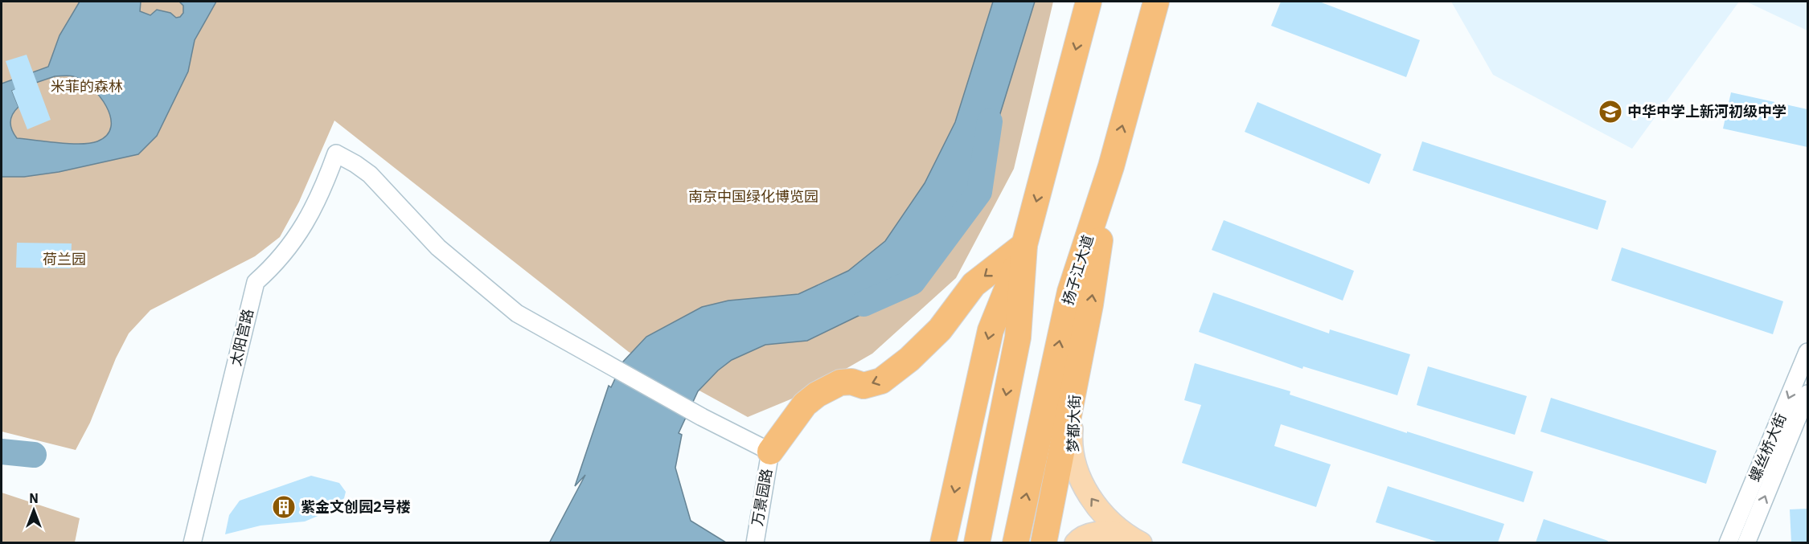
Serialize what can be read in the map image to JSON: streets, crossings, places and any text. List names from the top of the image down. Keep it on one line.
{"streets":{"highway":["扬子江大道"],"main road":["梦都大街"],"street":["太阳宫路","螺丝桥大街","万景园路"]},"crossings":[["太阳宫路","万景园路"]],"one_way":["梦都大街"],"parks":["米菲的森林","南京中国绿化博览园","荷兰园"],"places":{"school or university":["中华中学上新河初级中学"],"building":["紫金文创园2号楼"]},"north":"top"}
